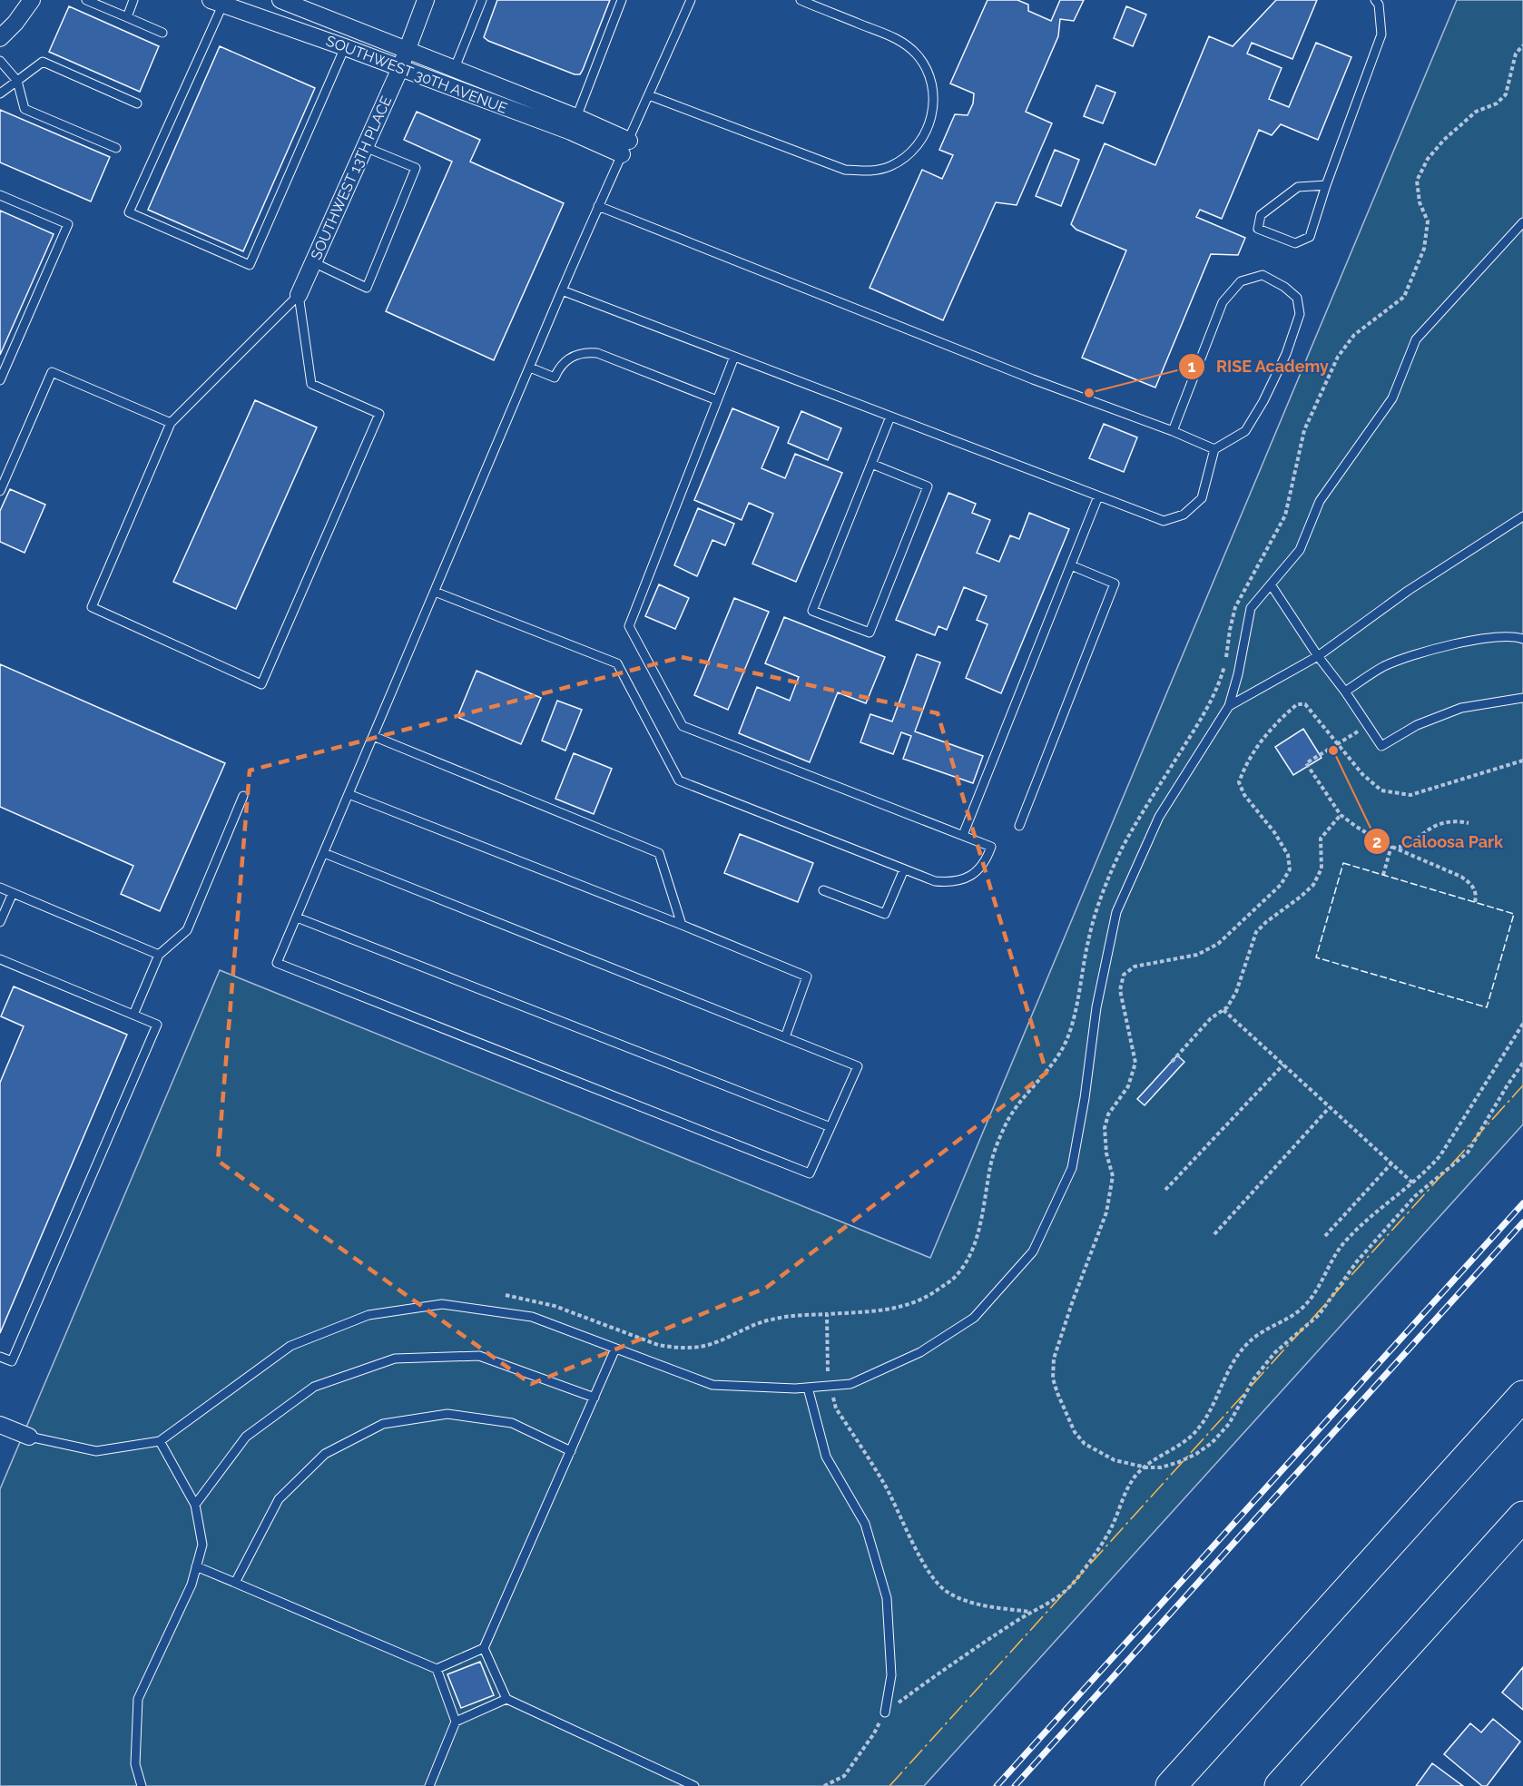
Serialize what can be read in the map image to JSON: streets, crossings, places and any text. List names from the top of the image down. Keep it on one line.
{"streets":{"street":["SOUTHWEST 30TH AVENUE","SOUTHWEST 13TH PLACE"]},"crossings":[["SOUTHWEST 30TH AVENUE","SOUTHWEST 13TH PLACE"]],"places":["RISE Academy","Caloosa Park"]}
